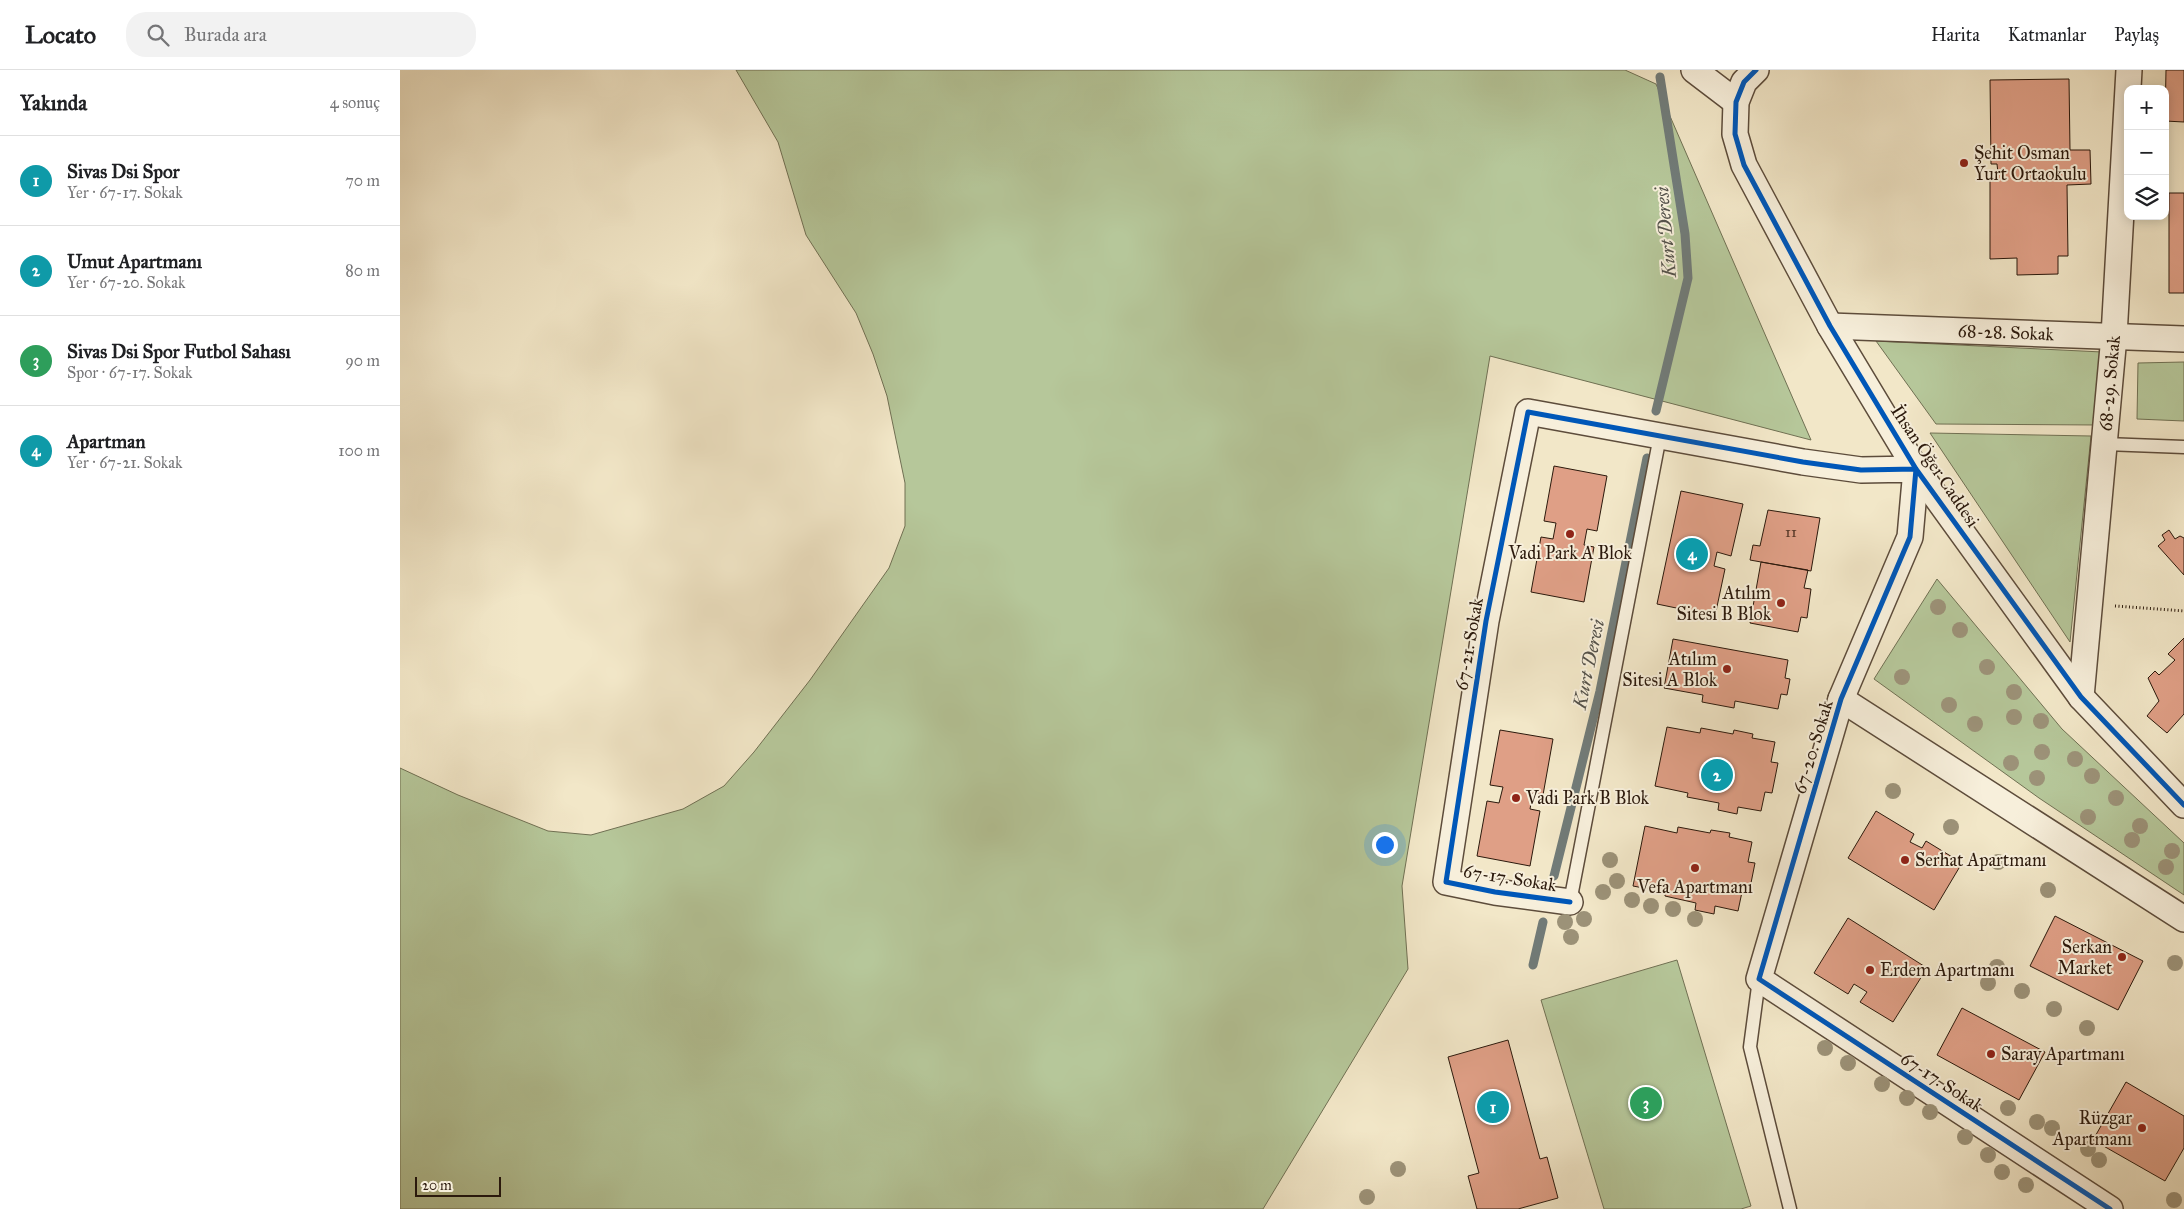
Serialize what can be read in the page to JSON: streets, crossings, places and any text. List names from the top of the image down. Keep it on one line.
{"streets":{"street":["68-28. Sokak","68-29. Sokak","İhsan Öğer Caddesi","67-21. Sokak","67-20. Sokak","67-17. Sokak"]},"crossings":[["68-28. Sokak","68-29. Sokak"],["68-28. Sokak","İhsan Öğer Caddesi"],["68-29. Sokak","İhsan Öğer Caddesi"],["İhsan Öğer Caddesi","67-20. Sokak"],["67-21. Sokak","67-17. Sokak"],["67-20. Sokak","67-17. Sokak"]],"water":["Kurt Deresi"],"places":["Şehit Osman Yurt Ortaokulu","Vadi Park A Blok","Atılım Sitesi B Blok","Atılım Sitesi A Blok","Vadi Park B Blok","Serhat Apartmanı","Vefa Apartmanı","Serkan Market","Erdem Apartmanı","Saray Apartmanı","Rüzgar Apartmanı"],"house_numbers":["11"],"scale_bar":"20 m","page":{"header":"Locato","search":"Burada ara","nav":["Harita","Katmanlar","Paylaş"],"heading":["Yakında","4 sonuç"],"map_buttons":["+","−"],"list":[{"mark":"1","name":"Sivas Dsi Spor","note":"Yer · 67-17. Sokak","value":"70 m"},{"mark":"2","name":"Umut Apartmanı","note":"Yer · 67-20. Sokak","value":"80 m"},{"mark":"3","name":"Sivas Dsi Spor Futbol Sahası","note":"Spor · 67-17. Sokak","value":"90 m"},{"mark":"4","name":"Apartman","note":"Yer · 67-21. Sokak","value":"100 m"}],"pins":["4","2","3","1"],"scale":"20 m"}}
